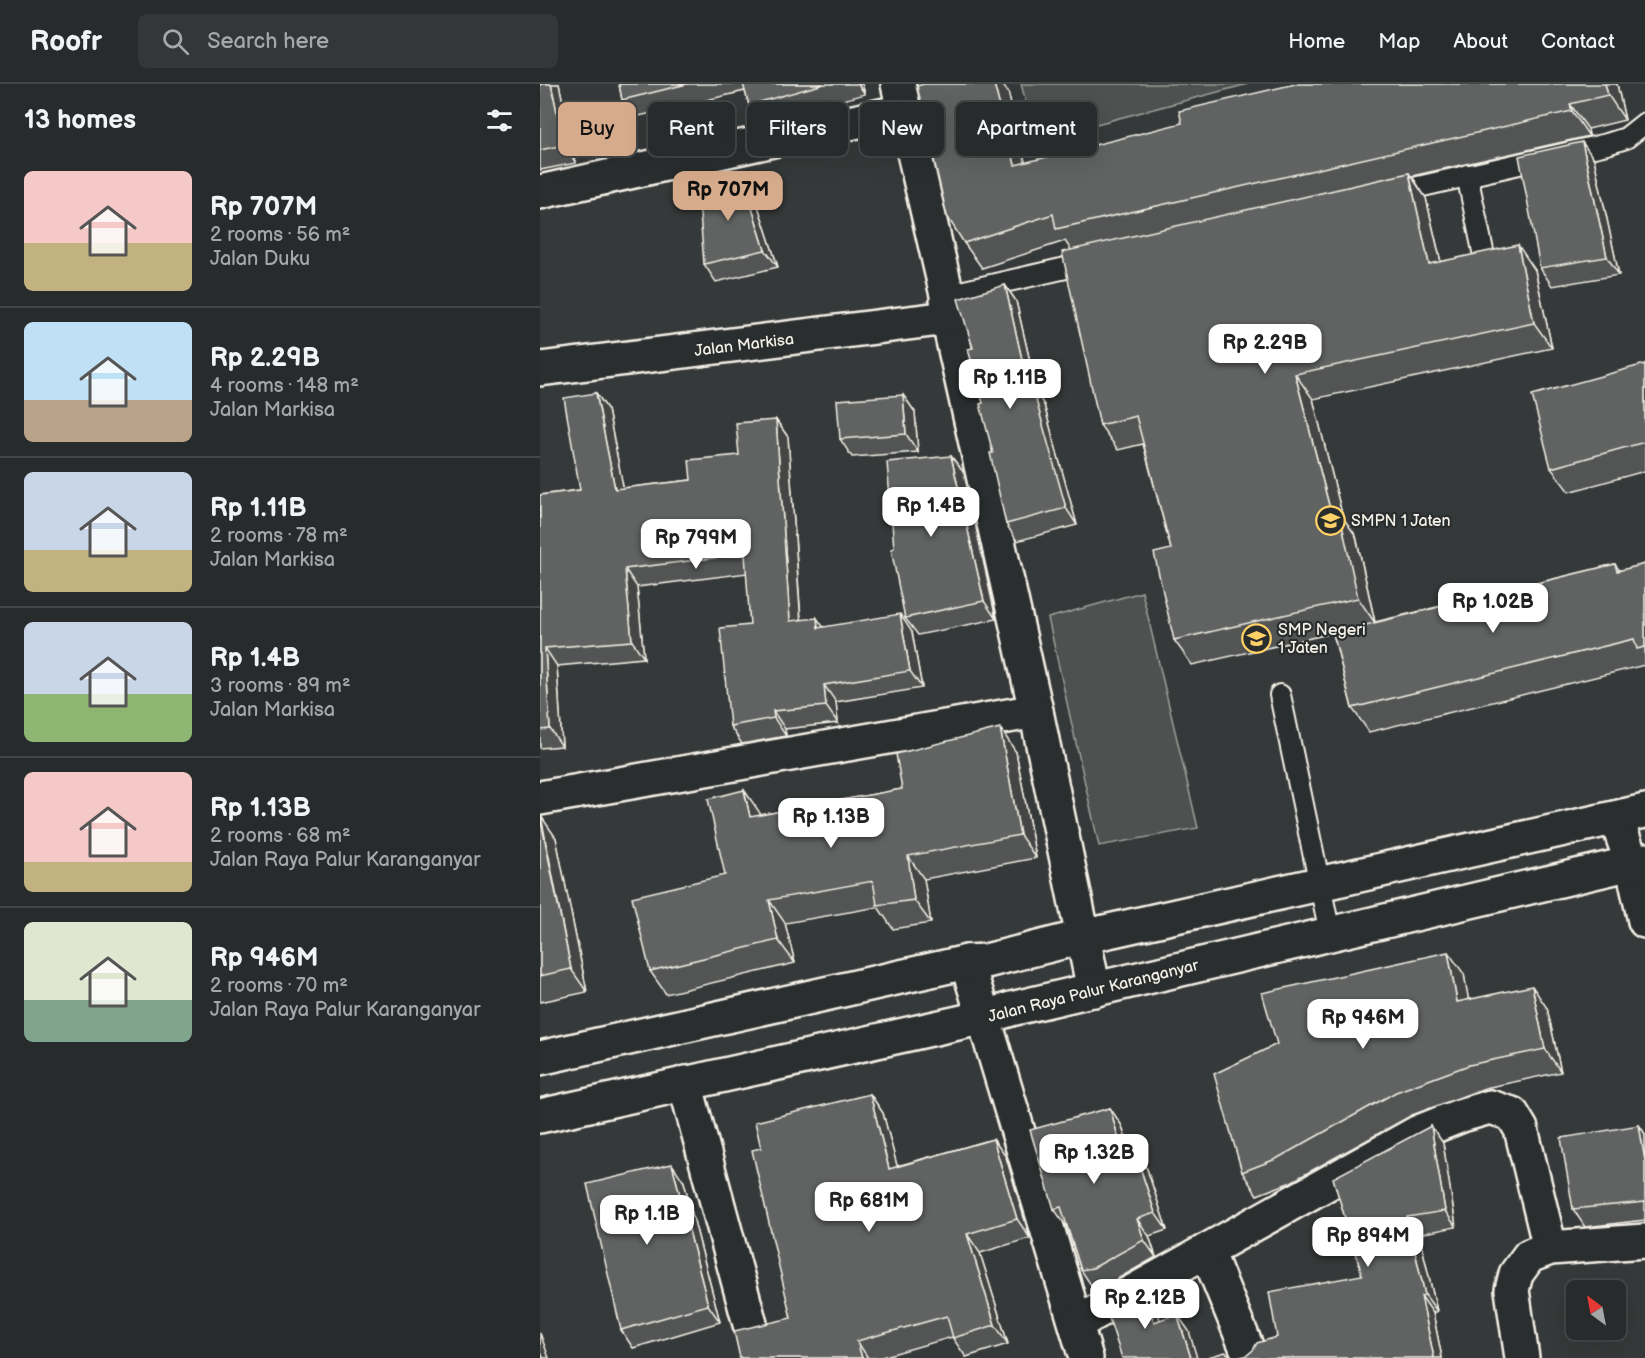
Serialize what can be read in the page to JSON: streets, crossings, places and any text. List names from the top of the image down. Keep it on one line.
{"streets":{"street":["Jalan Markisa","Jalan Raya Palur Karanganyar"]},"places":{"school or university":["SMPN 1 Jaten","SMP Negeri 1 Jaten"]},"north":"top left","page":{"header":"Roofr","search":"Search here","nav":["Home","Map","About","Contact"],"heading":"13 homes","chip":["Buy","Rent","Filters","New","Apartment"],"list":[{"name":"Rp 707M","note":"2 rooms · 56 m² · Jalan Duku"},{"name":"Rp 2.29B","note":"4 rooms · 148 m² · Jalan Markisa"},{"name":"Rp 1.11B","note":"2 rooms · 78 m² · Jalan Markisa"},{"name":"Rp 1.4B","note":"3 rooms · 89 m² · Jalan Markisa"},{"name":"Rp 1.13B","note":"2 rooms · 68 m² · Jalan Raya Palur Karanganyar"},{"name":"Rp 946M","note":"2 rooms · 70 m² · Jalan Raya Palur Karanganyar"}],"price":["Rp 707M","Rp 2.29B","Rp 1.11B","Rp 1.4B","Rp 799M","Rp 1.02B","Rp 1.13B","Rp 946M","Rp 1.32B","Rp 681M","Rp 1.1B","Rp 894M","Rp 2.12B"]}}
